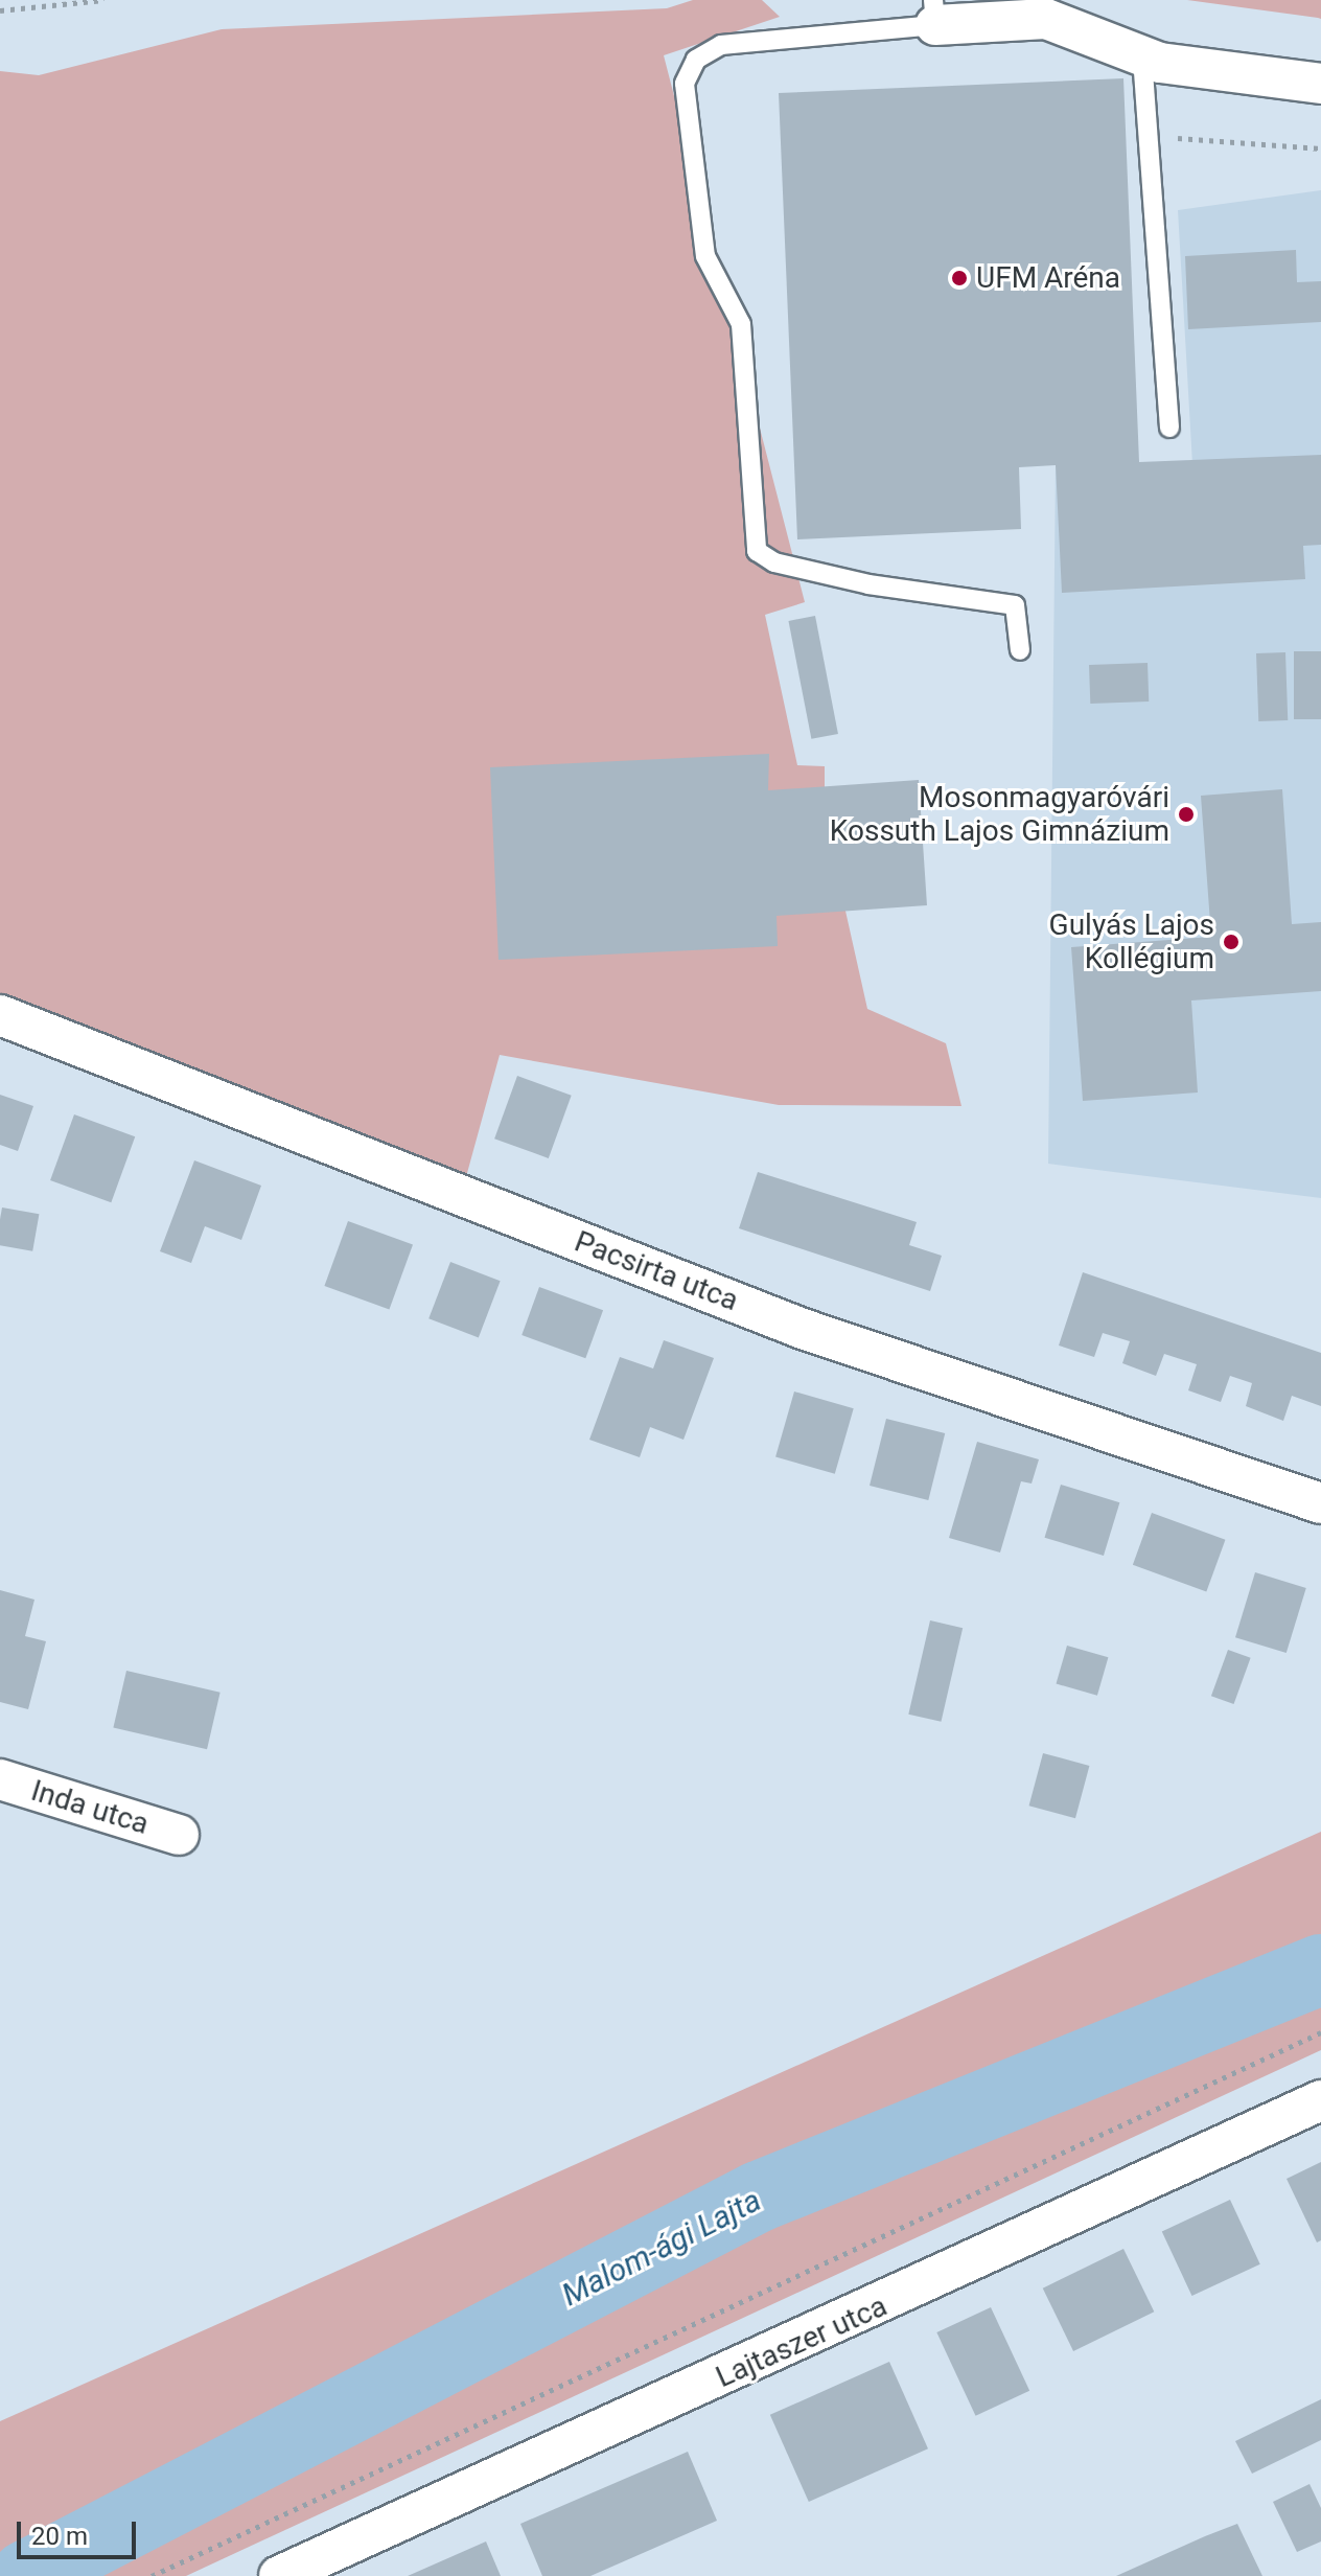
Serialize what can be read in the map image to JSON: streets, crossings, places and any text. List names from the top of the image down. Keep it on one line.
{"streets":{"street":["Pacsirta utca","Inda utca","Lajtaszer utca"]},"water":["Malom-ági Lajta"],"places":["UFM Aréna","Mosonmagyaróvári Kossuth Lajos Gimnázium","Gulyás Lajos Kollégium"],"scale_bar":"20 m"}
